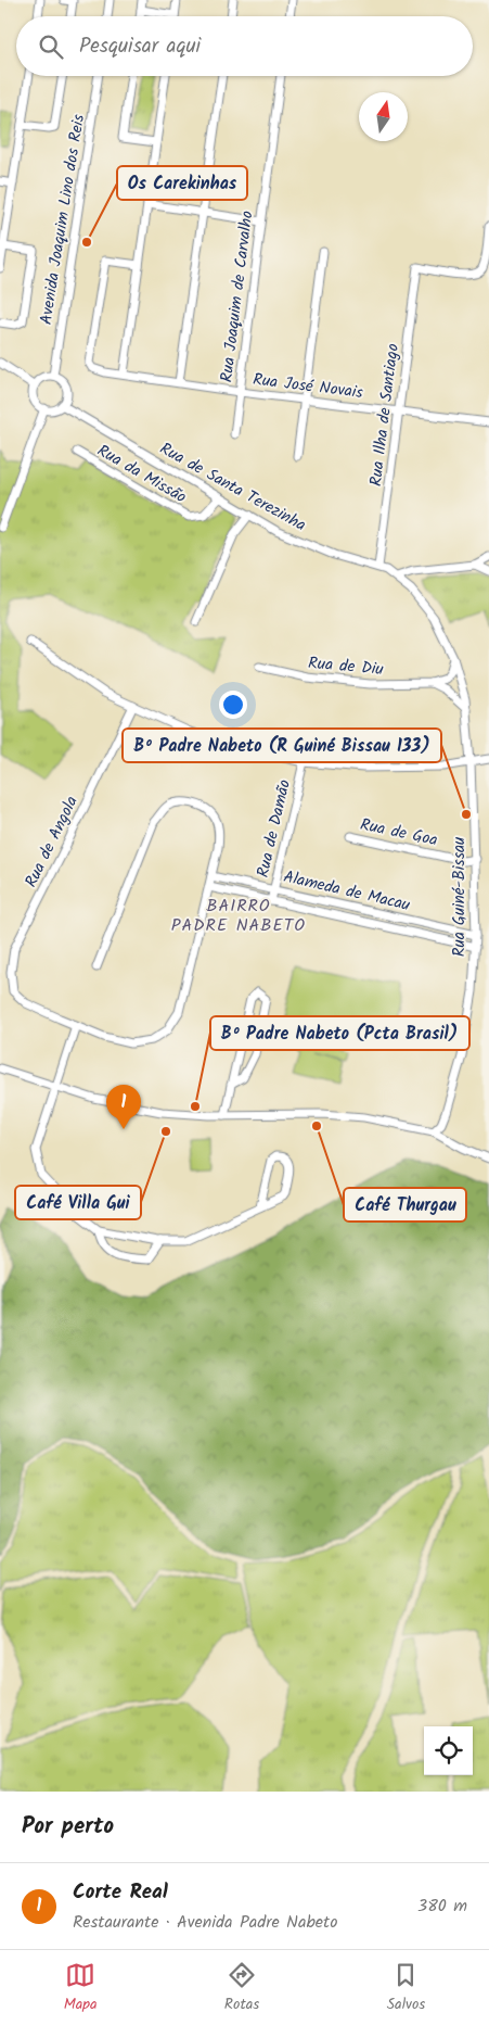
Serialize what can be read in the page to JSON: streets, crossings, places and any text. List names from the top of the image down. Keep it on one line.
{"streets":{"street":["Avenida Joaquim Lino dos Reis","Rua Joaquim de Carvalho","Rua José Novais","Rua Ilha de Santiago","Rua da Missão","Rua de Santa Terezinha","Rua de Diu","Rua de Damão","Rua de Goa","Rua de Angola","Alameda de Macau","Rua Guiné-Bissau"]},"crossings":[["Avenida Joaquim Lino dos Reis","Rua de Santa Terezinha"],["Rua Joaquim de Carvalho","Rua José Novais"],["Rua José Novais","Rua Ilha de Santiago"],["Rua Ilha de Santiago","Rua de Santa Terezinha"],["Rua da Missão","Rua de Santa Terezinha"],["Rua de Santa Terezinha","Rua Guiné-Bissau"],["Rua de Damão","Alameda de Macau"],["Rua de Goa","Rua Guiné-Bissau"],["Rua de Angola","Alameda de Macau"],["Alameda de Macau","Rua Guiné-Bissau"]],"districts":["BAIRRO PADRE NABETO"],"places":["Os Carekinhas","Bº Padre Nabeto (R Guiné Bissau 133)","Bº Padre Nabeto (Pcta Brasil)","Café Thurgau","Café Villa Gui"],"north":"top","page":{"search":"Pesquisar aqui","pins":"1","heading":"Por perto","list":[{"mark":"1","name":"Corte Real","note":"Restaurante · Avenida Padre Nabeto","value":"380 m"}],"nav":["Mapa","Rotas","Salvos"]}}
